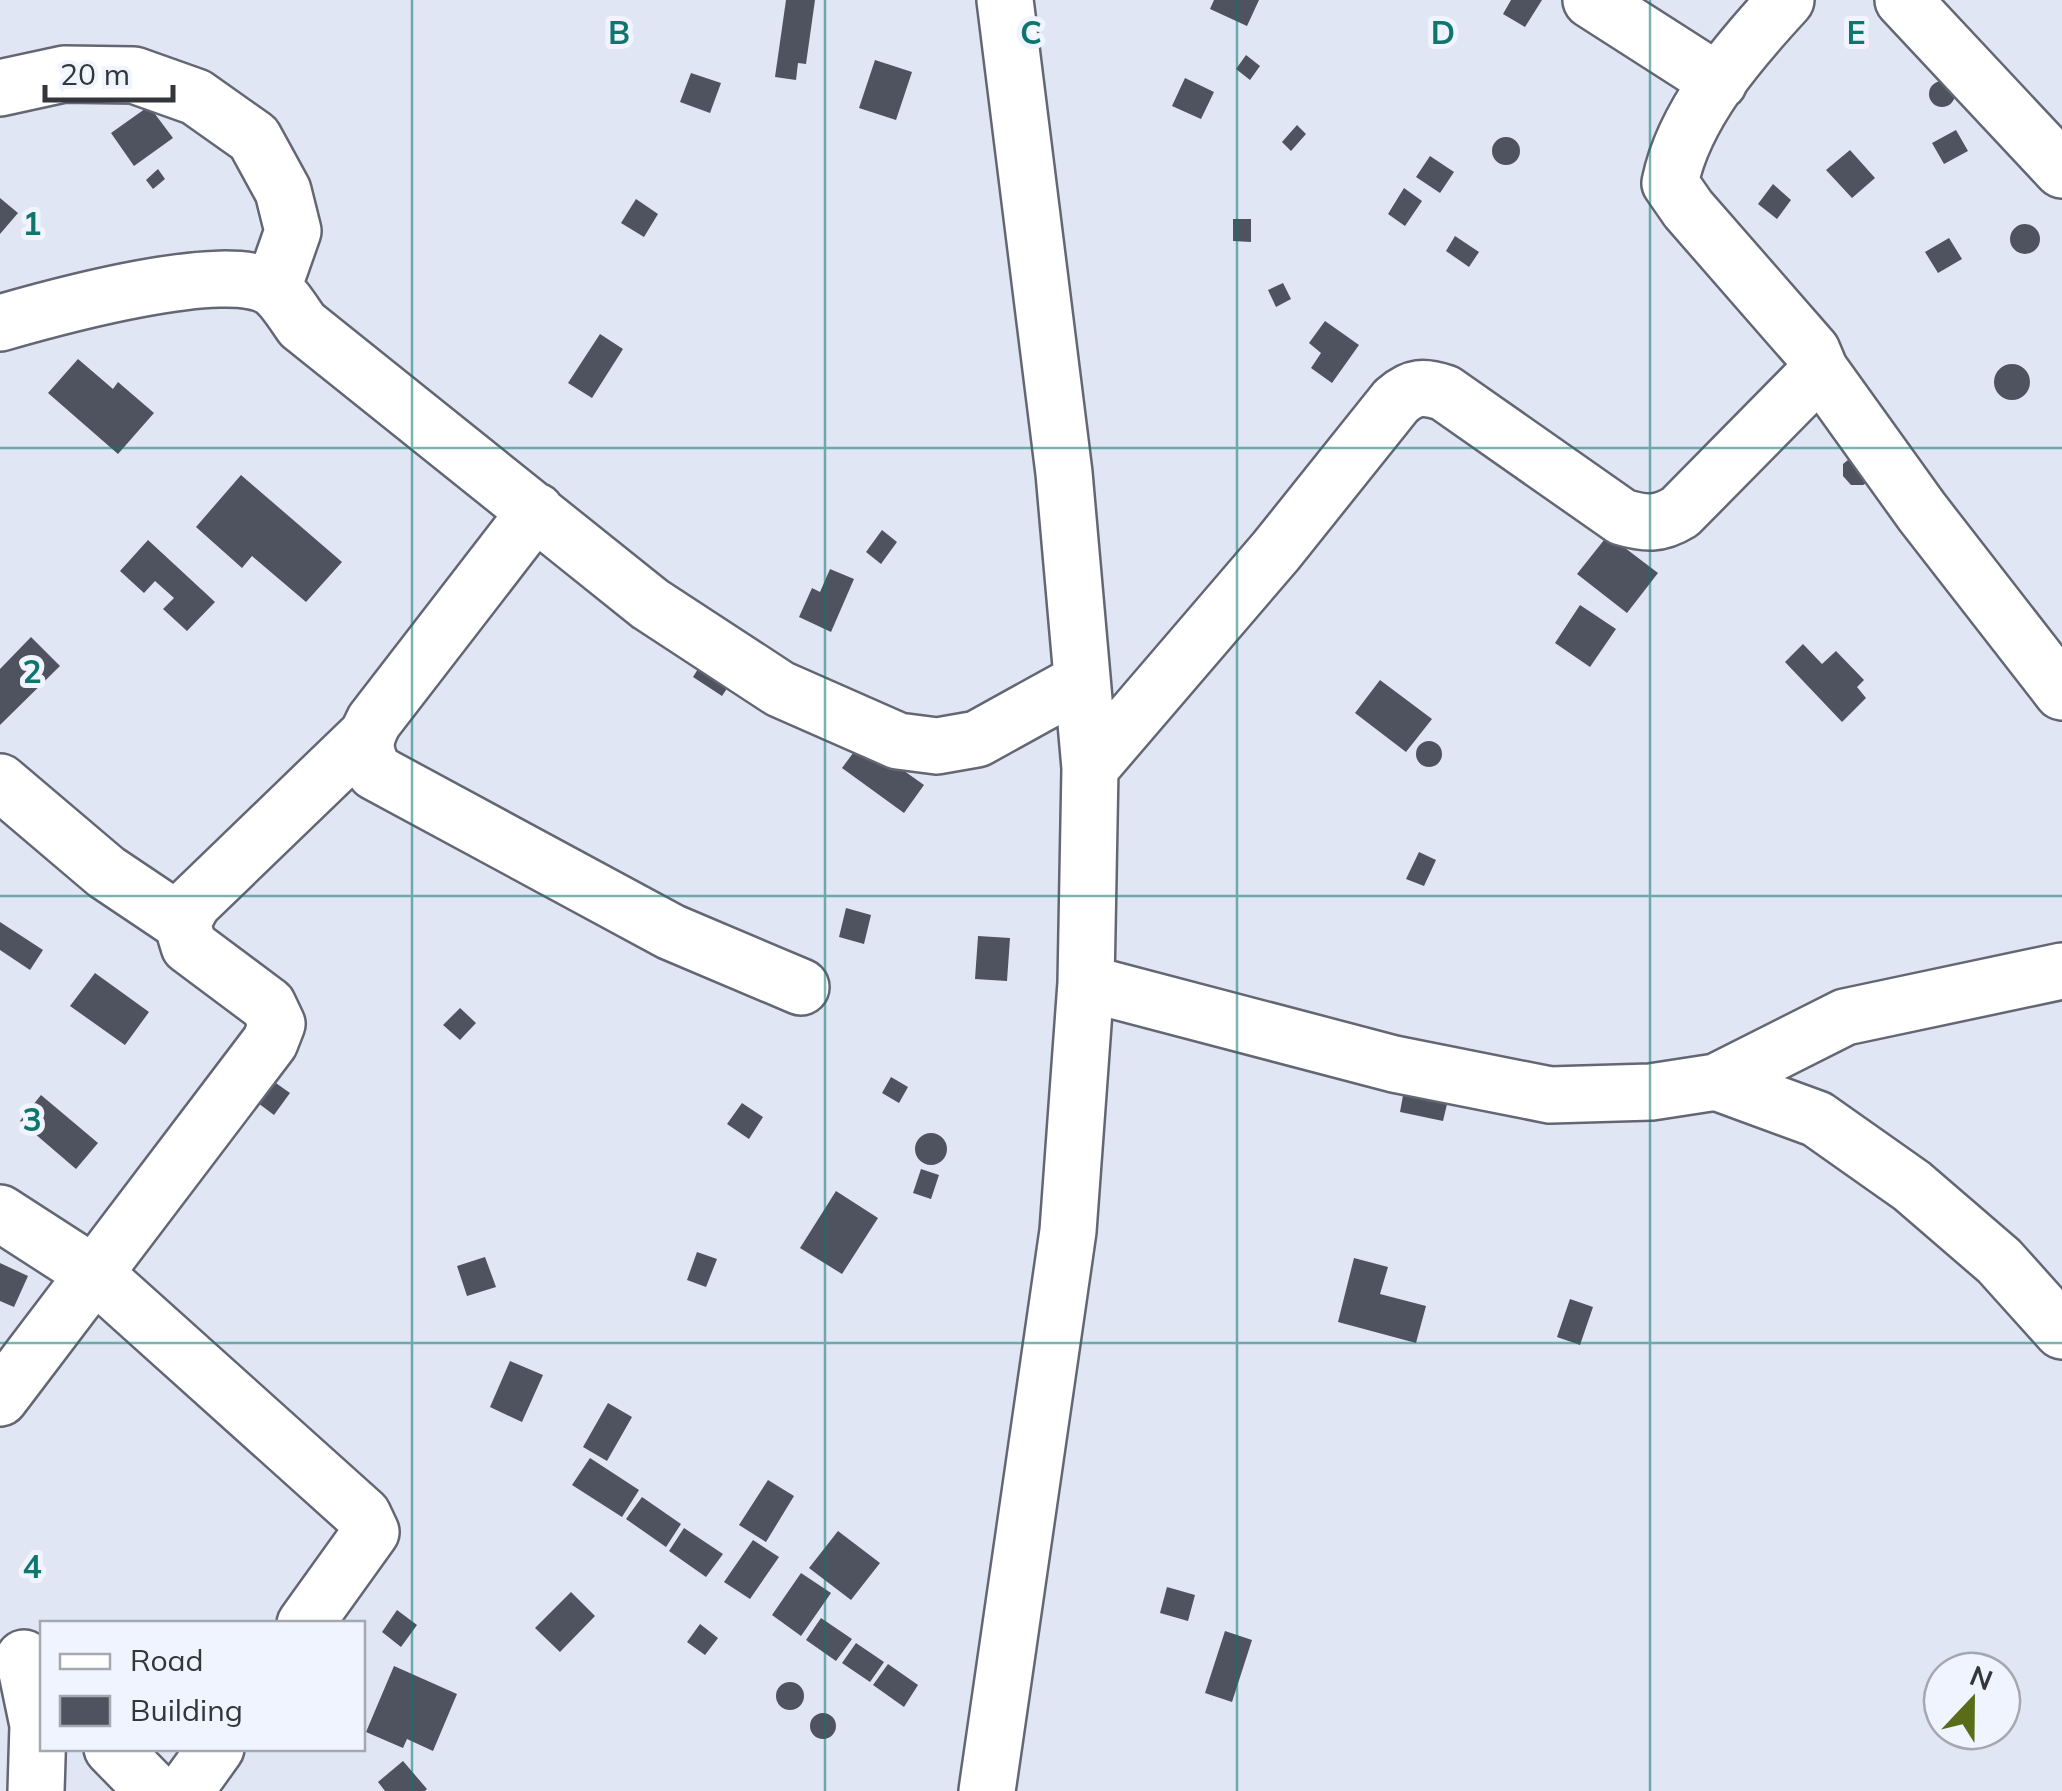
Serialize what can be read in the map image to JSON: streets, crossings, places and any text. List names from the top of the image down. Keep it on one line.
{"legend":["Road","Building"],"scale_bar":"20 m","north":"top","grid":{"columns":["B","C","D","E"],"rows":["1","2","3","4"]}}
